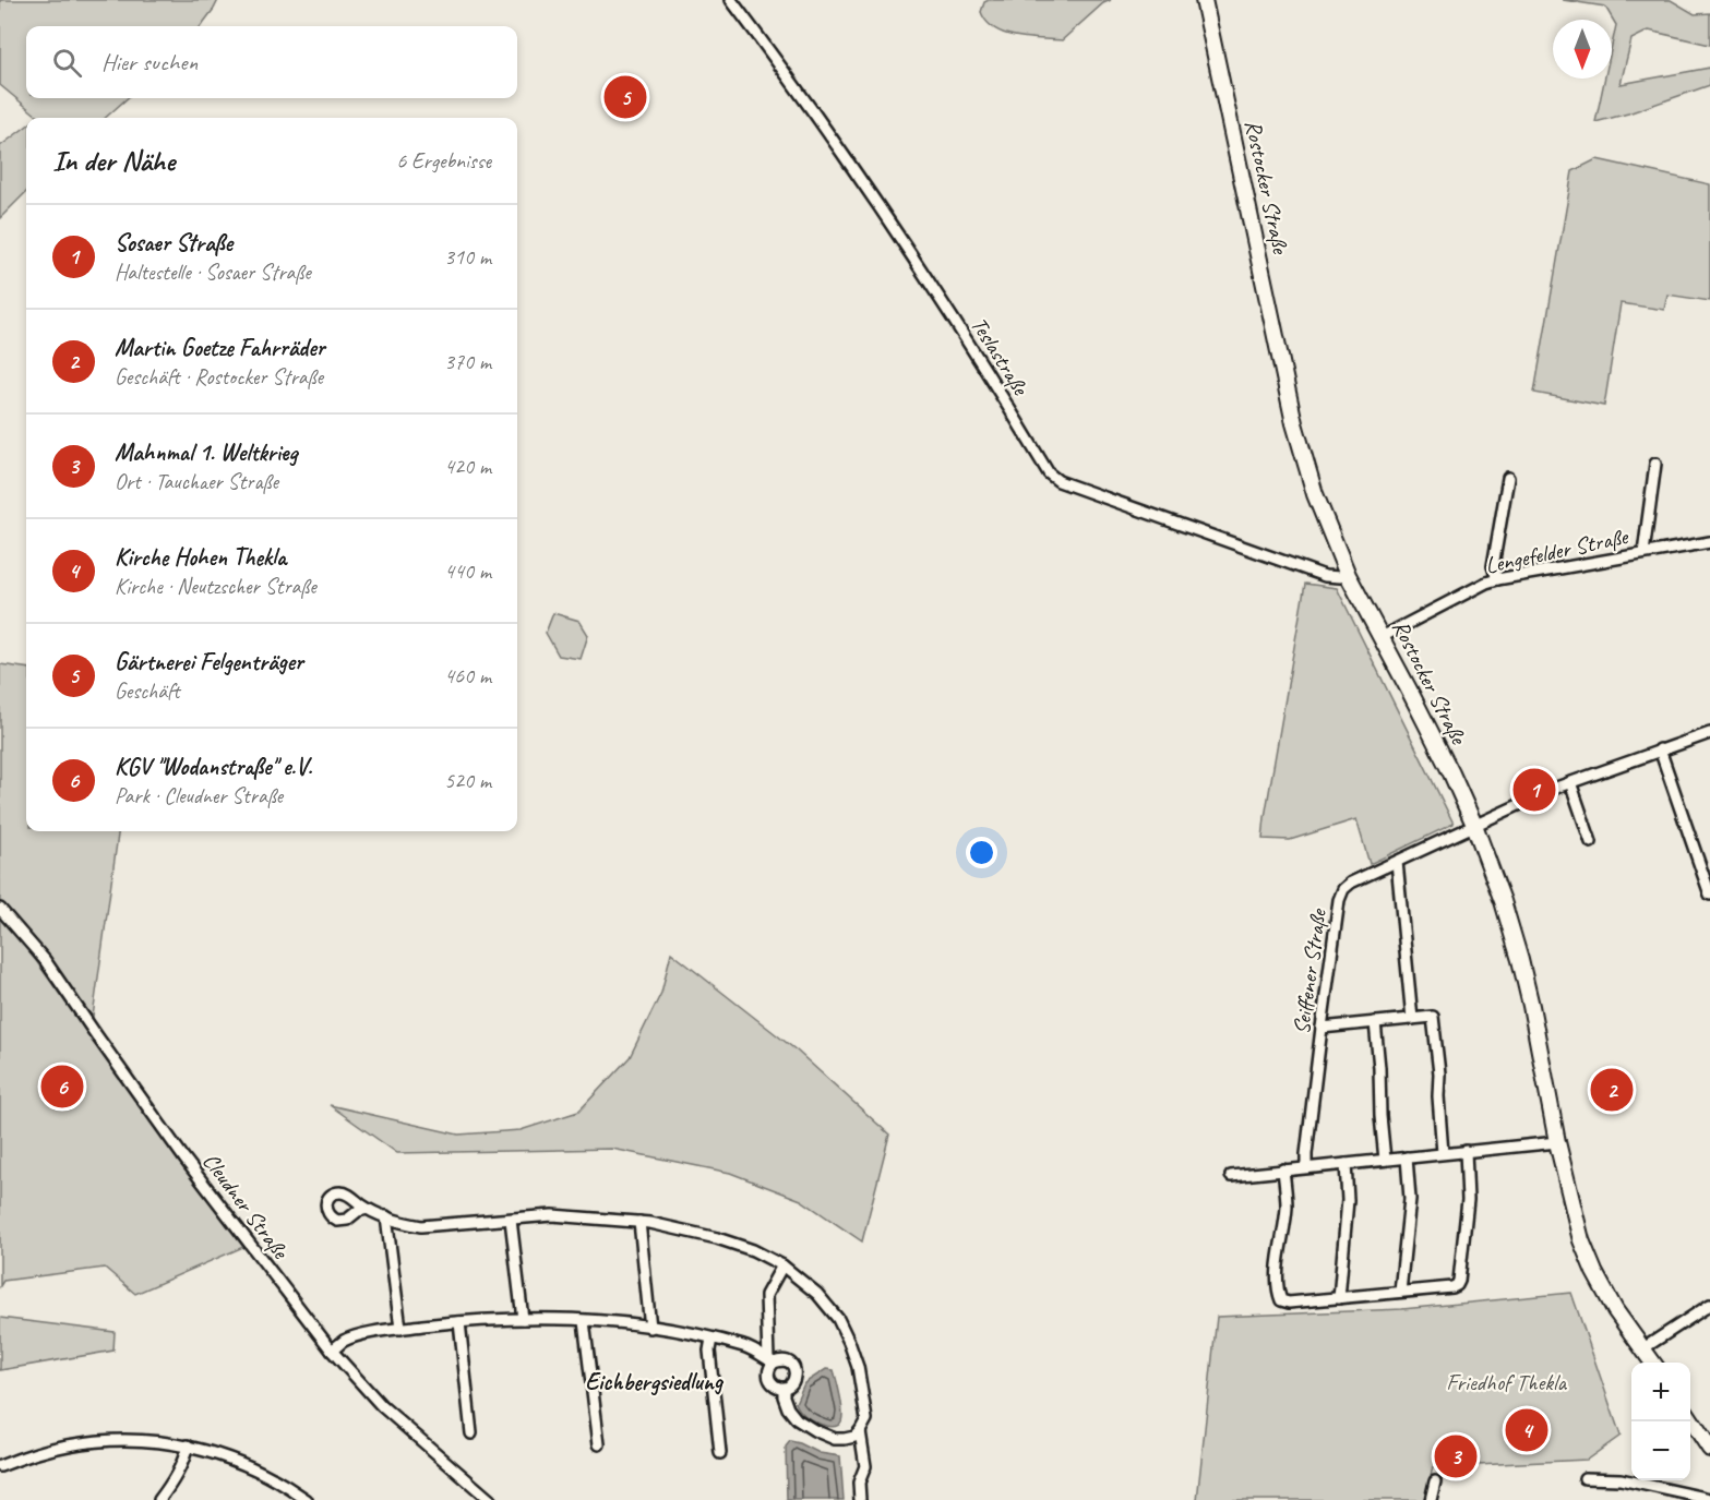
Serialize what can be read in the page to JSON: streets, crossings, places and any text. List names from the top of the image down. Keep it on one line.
{"streets":{"main road":["Rostocker Straße"],"street":["Teslastraße","Lengefelder Straße","Seiffener Straße","Cleudner Straße"]},"crossings":[["Rostocker Straße","Teslastraße"],["Rostocker Straße","Lengefelder Straße"],["Rostocker Straße","Seiffener Straße"]],"districts":["Eichbergsiedlung"],"parks":["Friedhof Thekla"],"north":"bottom","page":{"search":"Hier suchen","pins":["5","1","6","2","4","3"],"heading":["In der Nähe","6 Ergebnisse"],"list":[{"mark":"1","name":"Sosaer Straße","note":"Haltestelle · Sosaer Straße","value":"310 m"},{"mark":"2","name":"Martin Goetze Fahrräder","note":"Geschäft · Rostocker Straße","value":"370 m"},{"mark":"3","name":"Mahnmal 1. Weltkrieg","note":"Ort · Tauchaer Straße","value":"420 m"},{"mark":"4","name":"Kirche Hohen Thekla","note":"Kirche · Neutzscher Straße","value":"440 m"},{"mark":"5","name":"Gärtnerei Felgenträger","note":"Geschäft","value":"460 m"},{"mark":"6","name":"KGV \"Wodanstraße\" e.V.","note":"Park · Cleudner Straße","value":"520 m"}],"map_buttons":["+","−"]}}
